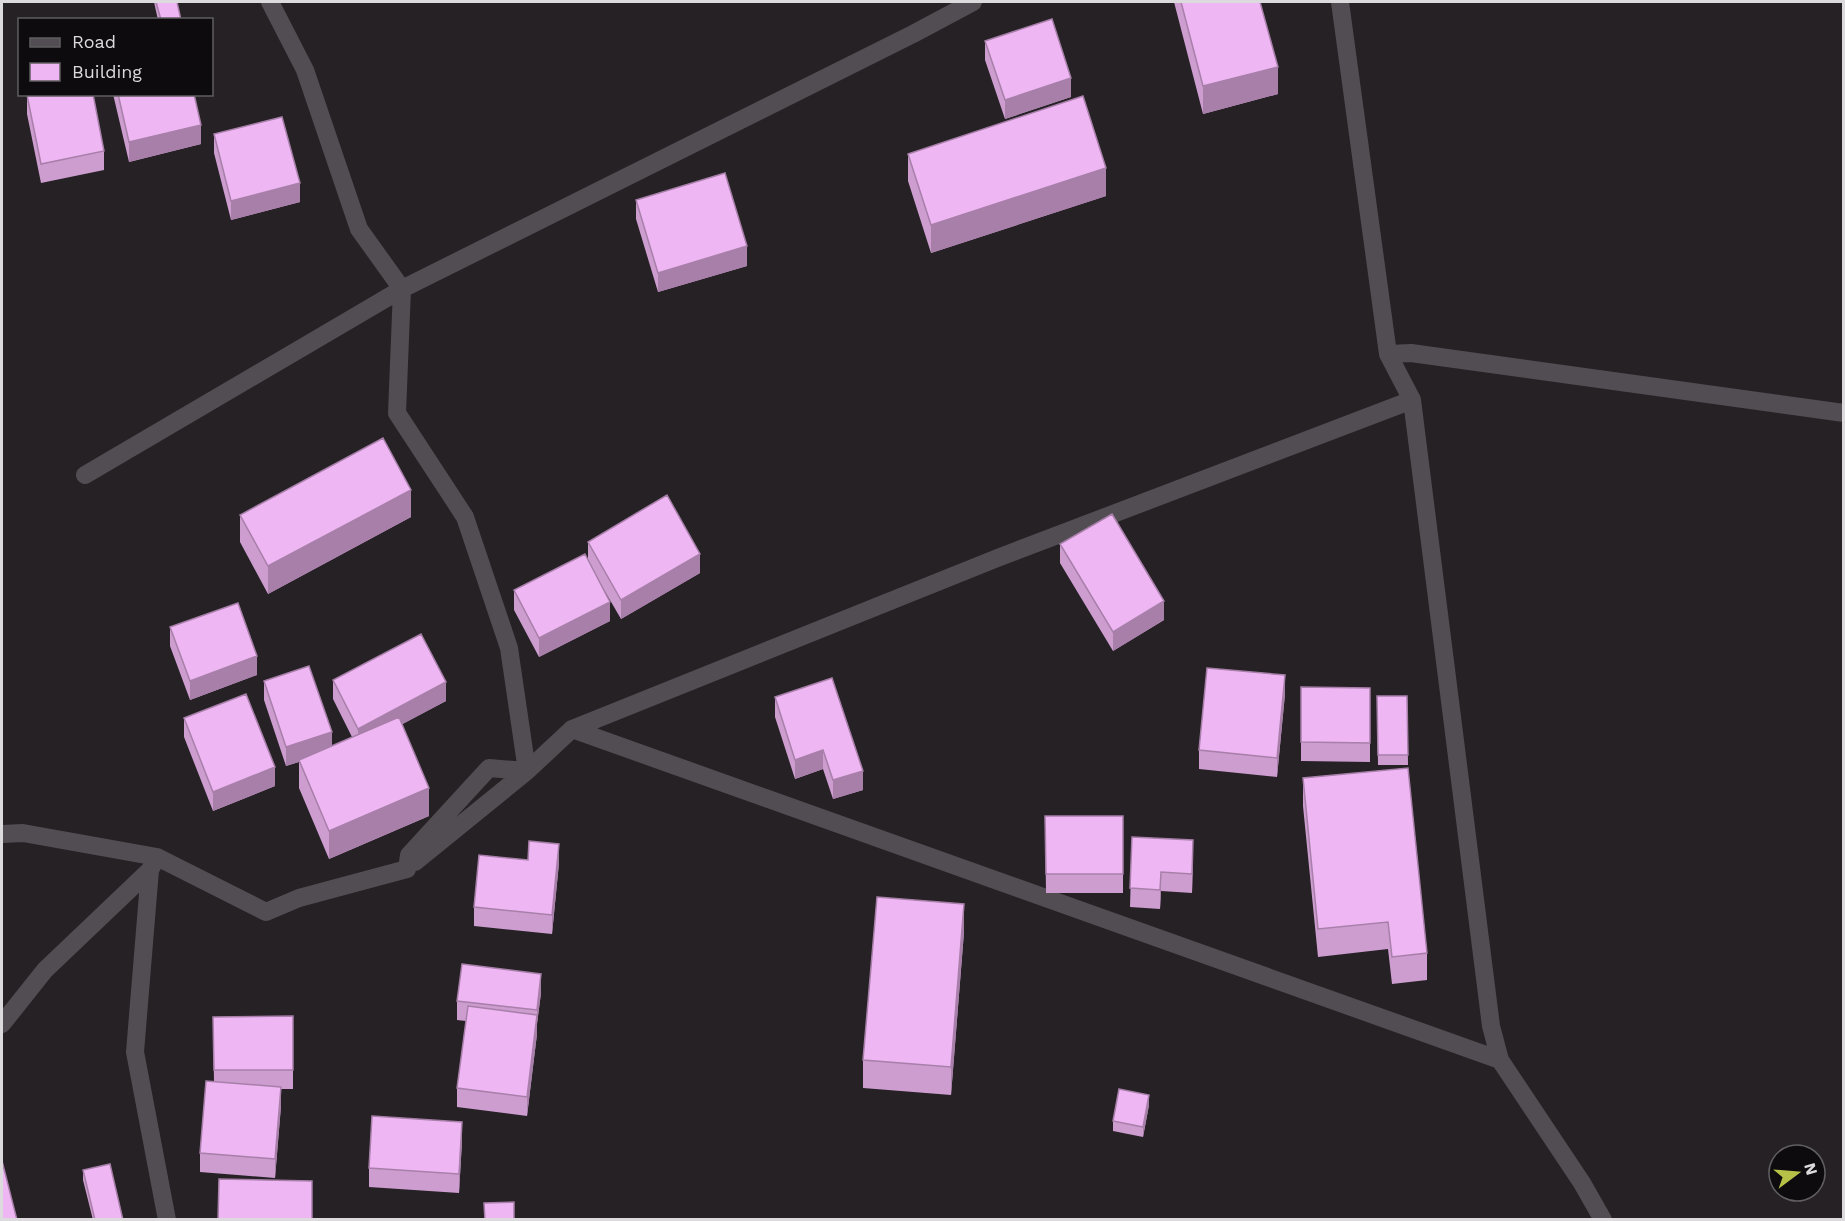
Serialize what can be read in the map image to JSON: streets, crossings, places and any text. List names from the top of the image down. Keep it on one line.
{"legend":["Road","Building"],"north":"right"}
